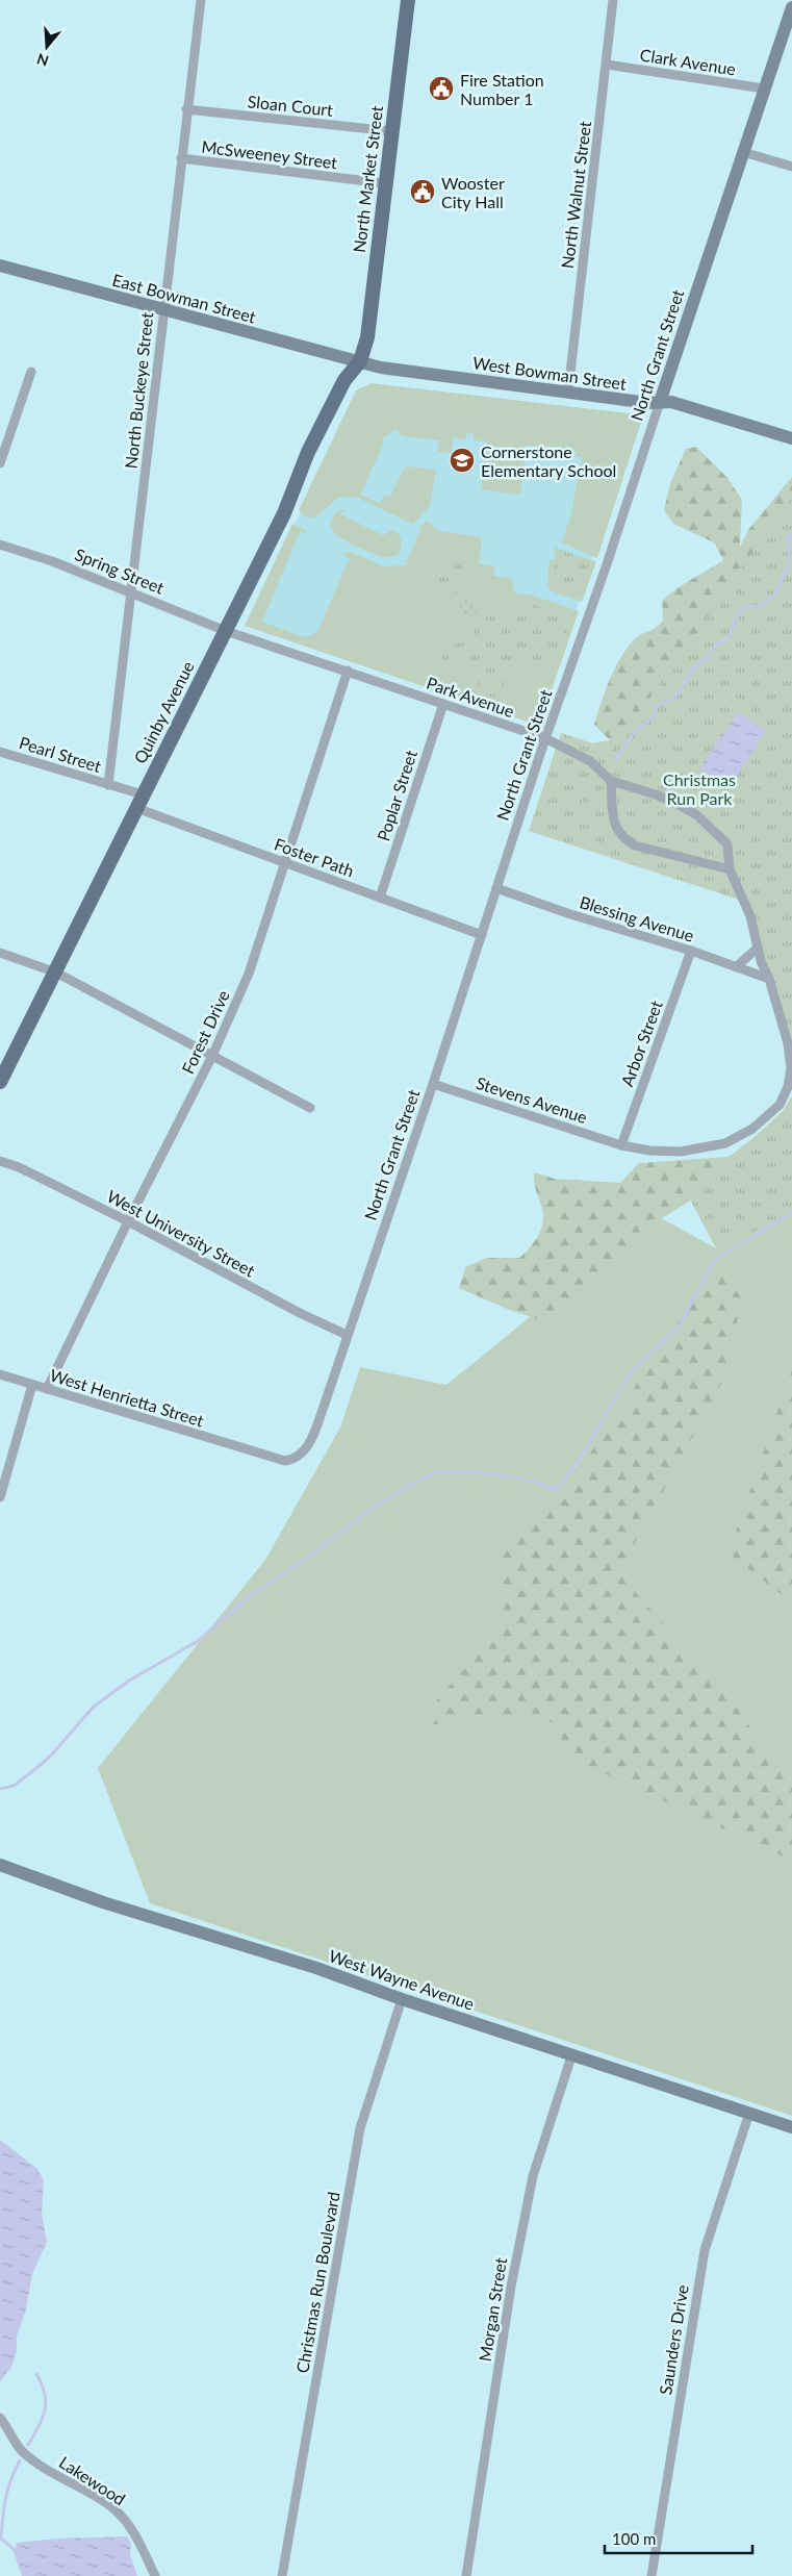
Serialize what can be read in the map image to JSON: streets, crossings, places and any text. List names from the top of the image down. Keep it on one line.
{"streets":{"main road":["North Market Street","Quinby Avenue"],"street":["Clark Avenue","Sloan Court","McSweeney Street","North Walnut Street","East Bowman Street","North Grant Street","West Bowman Street","North Buckeye Street","Spring Street","Park Avenue","Pearl Street","Poplar Street","Foster Path","Blessing Avenue","Forest Drive","Arbor Street","Stevens Avenue","West University Street","West Henrietta Street","West Wayne Avenue","Christmas Run Boulevard","Morgan Street","Saunders Drive","Lakewood"]},"crossings":[["Clark Avenue","North Walnut Street"],["Clark Avenue","North Grant Street"],["Sloan Court","North Market Street"],["Sloan Court","North Buckeye Street"],["McSweeney Street","North Market Street"],["McSweeney Street","North Buckeye Street"],["North Market Street","East Bowman Street"],["North Market Street","West Bowman Street"],["North Market Street","Quinby Avenue"],["North Walnut Street","West Bowman Street"],["East Bowman Street","West Bowman Street"],["East Bowman Street","North Buckeye Street"],["East Bowman Street","Quinby Avenue"],["North Grant Street","West Bowman Street"],["North Grant Street","Park Avenue"],["North Grant Street","Foster Path"],["North Grant Street","Blessing Avenue"],["North Grant Street","Stevens Avenue"],["North Grant Street","West University Street"],["North Grant Street","West Henrietta Street"],["West Bowman Street","Quinby Avenue"],["North Buckeye Street","Spring Street"],["North Buckeye Street","Pearl Street"],["Spring Street","Park Avenue"],["Spring Street","Quinby Avenue"],["Park Avenue","Quinby Avenue"],["Park Avenue","Poplar Street"],["Park Avenue","Blessing Avenue"],["Park Avenue","Forest Drive"],["Park Avenue","Stevens Avenue"],["Quinby Avenue","Pearl Street"],["Quinby Avenue","Foster Path"],["Pearl Street","Foster Path"],["Poplar Street","Foster Path"],["Foster Path","Forest Drive"],["Blessing Avenue","Arbor Street"],["Blessing Avenue","Stevens Avenue"],["Forest Drive","West University Street"],["Forest Drive","West Henrietta Street"],["Arbor Street","Stevens Avenue"],["West Wayne Avenue","Christmas Run Boulevard"],["West Wayne Avenue","Morgan Street"],["West Wayne Avenue","Saunders Drive"]],"parks":["Christmas Run Park"],"places":{"public building":["Fire Station Number 1","Wooster City Hall"],"school or university":["Cornerstone Elementary School"]},"scale_bar":"100 m","north":"bottom"}
